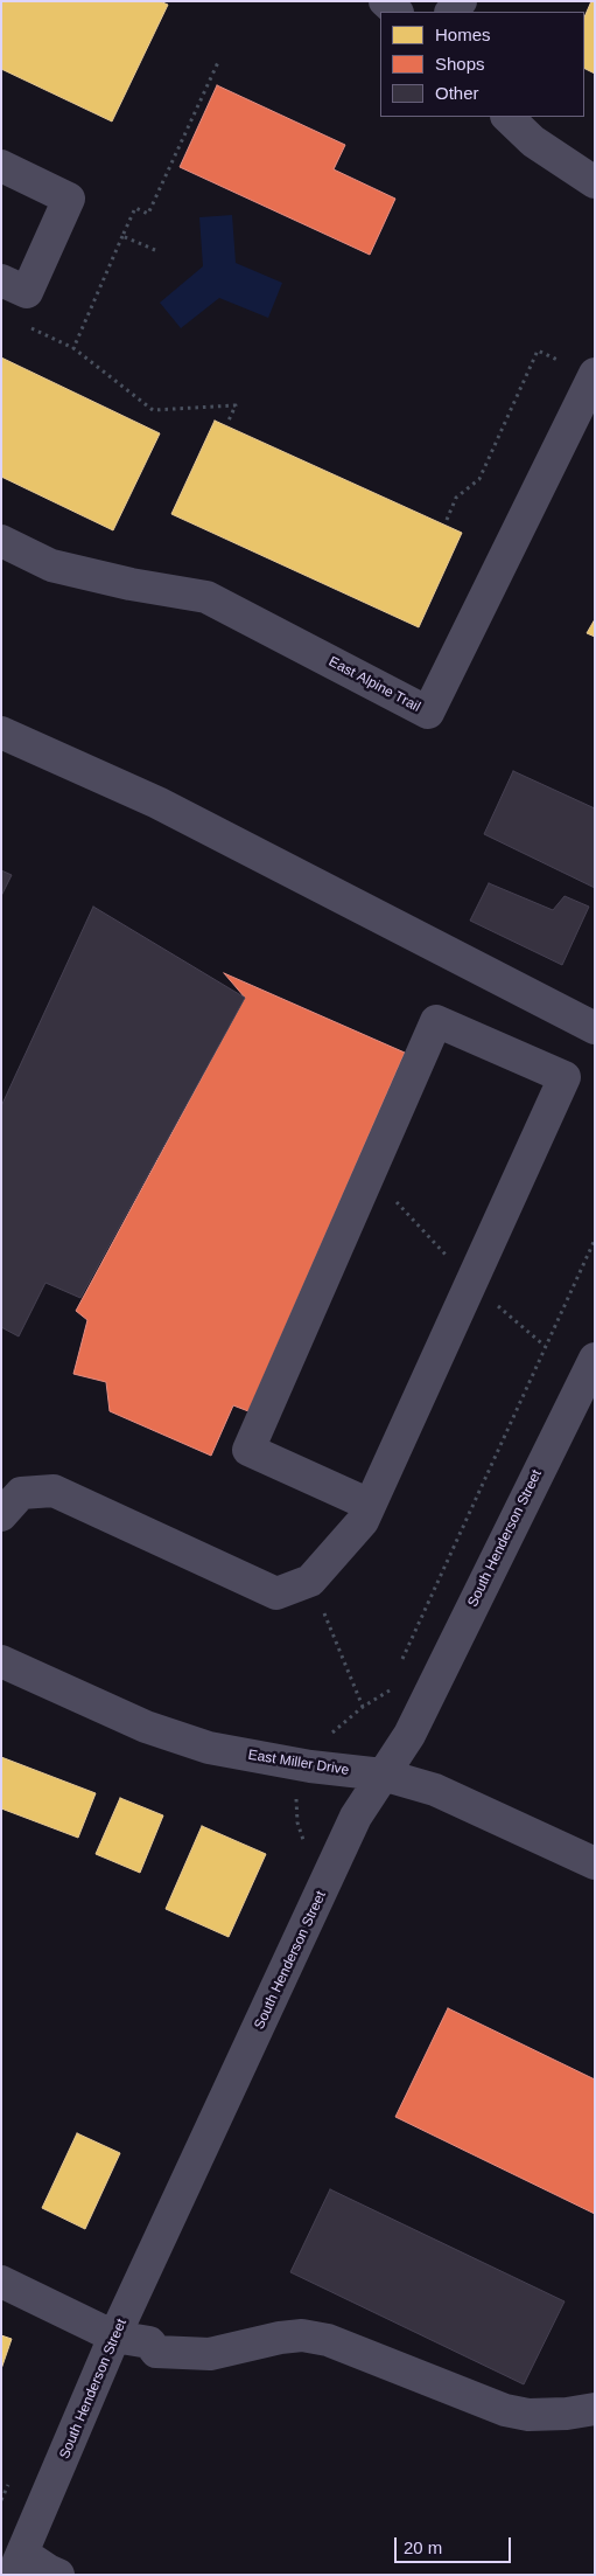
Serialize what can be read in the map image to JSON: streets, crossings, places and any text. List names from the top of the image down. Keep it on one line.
{"streets":{"street":["East Alpine Trail","South Henderson Street","East Miller Drive"]},"crossings":[["South Henderson Street","East Miller Drive"]],"legend":["Homes","Shops","Other"],"scale_bar":"20 m"}
